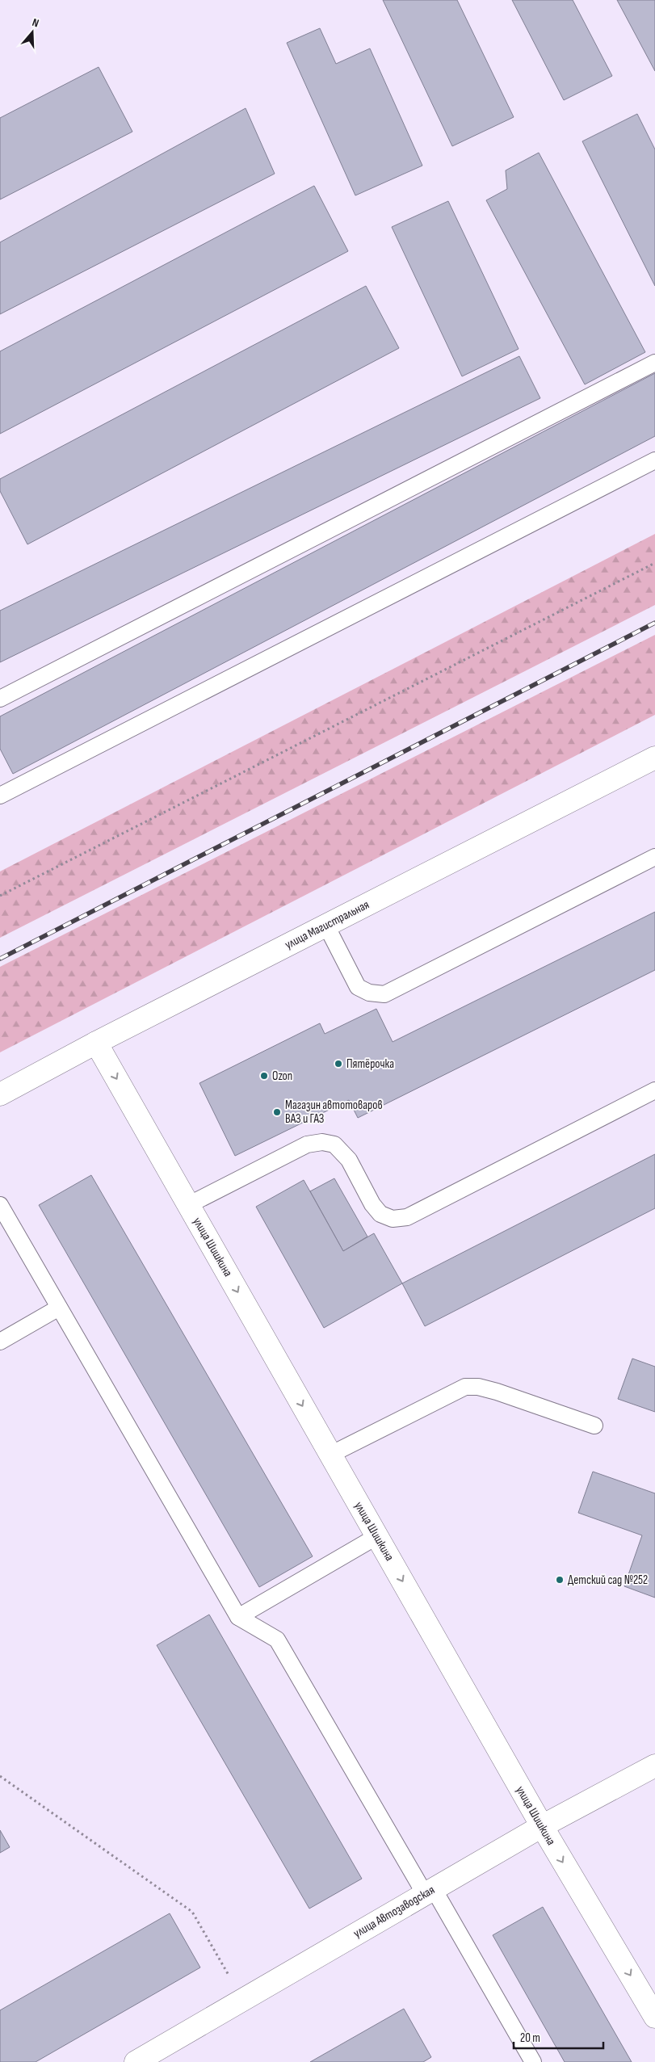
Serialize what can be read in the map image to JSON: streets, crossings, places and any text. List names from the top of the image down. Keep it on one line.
{"streets":{"street":["улица Магистральная","улица Шишкина","улица Автозаводская"]},"crossings":[["улица Магистральная","улица Шишкина"],["улица Шишкина","улица Автозаводская"]],"one_way":["улица Шишкина"],"places":["Пятёрочка","Ozon","Магазин автотоваров ВАЗ и ГАЗ","Детский сад №252"],"scale_bar":"20 m","north":"top"}
